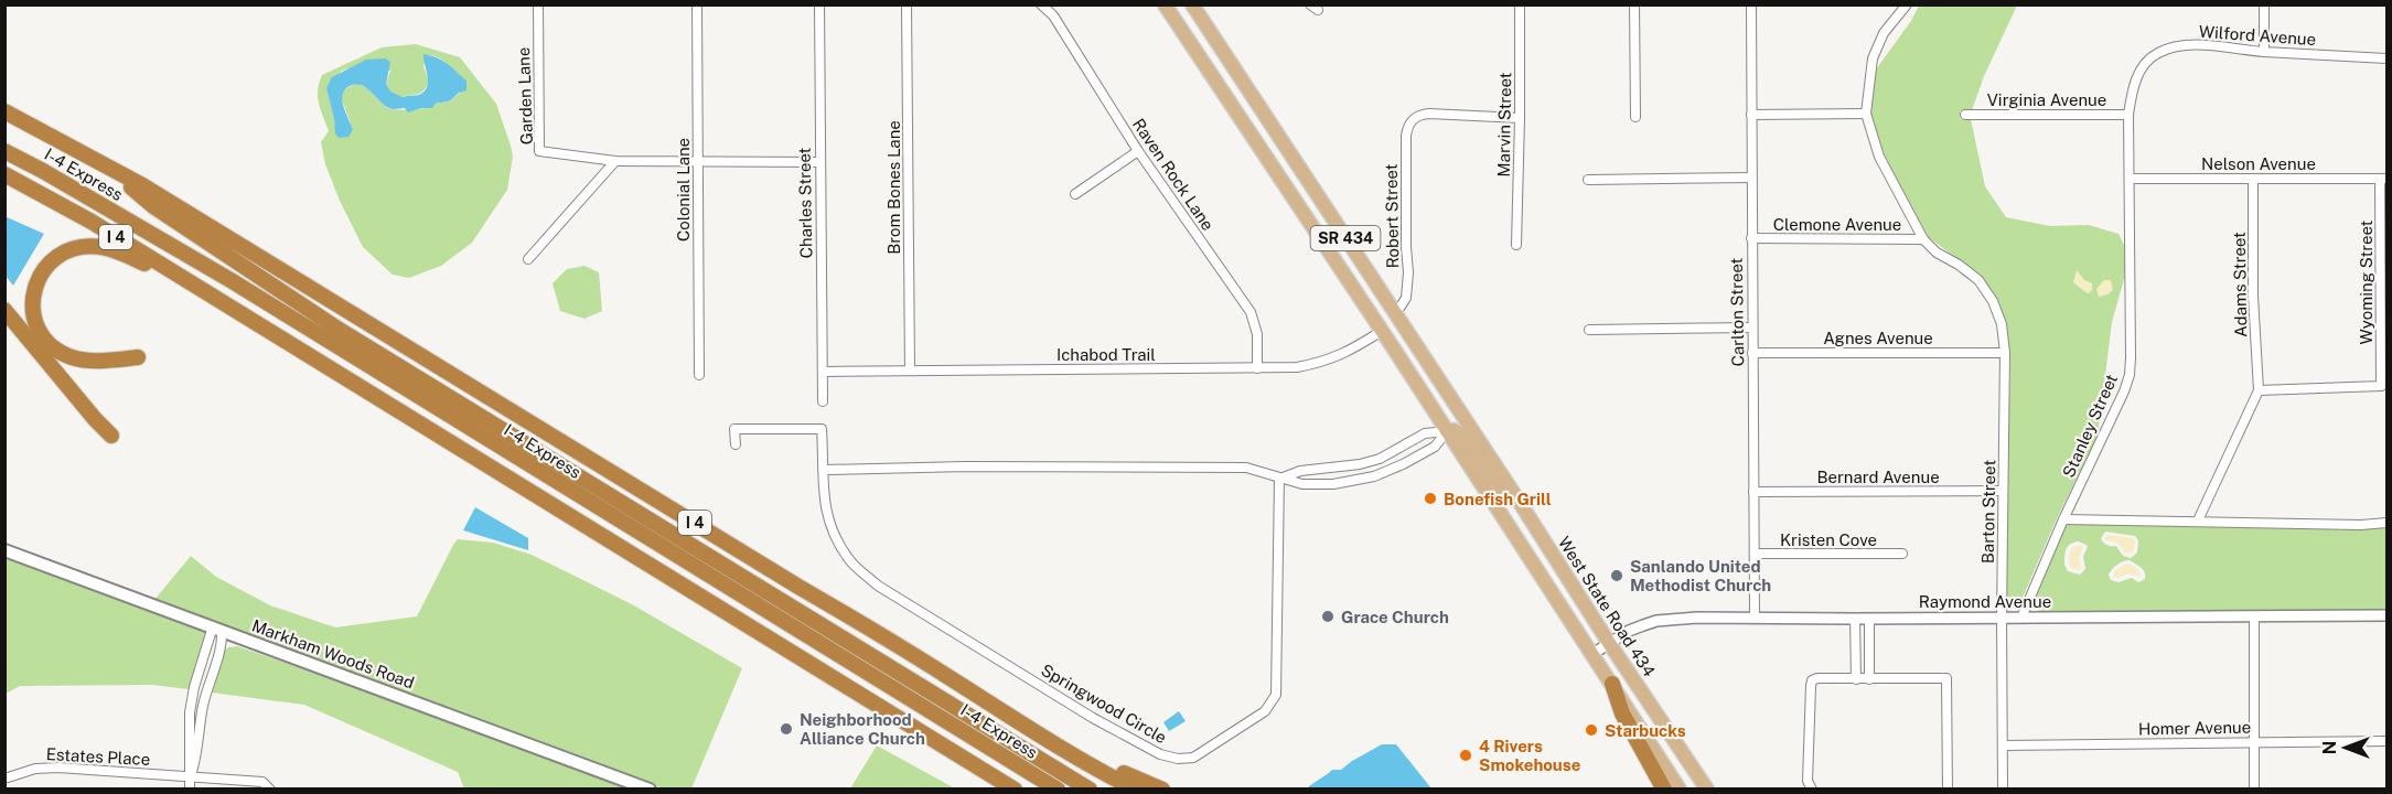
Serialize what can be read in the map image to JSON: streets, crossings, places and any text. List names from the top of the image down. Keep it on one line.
{"streets":{"highway":["I-4 Express","I 4"],"main road":["SR 434","West State Road 434","Markham Woods Road"],"street":["Wilford Avenue","Garden Lane","Virginia Avenue","Marvin Street","Nelson Avenue","Raven Rock Lane","Brom Bones Lane","Colonial Lane","Charles Street","Robert Street","Clemone Avenue","Wyoming Street","Adams Street","Carlton Street","Agnes Avenue","Ichabod Trail","Stanley Street","Bernard Avenue","Barton Street","Kristen Cove","Raymond Avenue","Springwood Circle","Homer Avenue","Estates Place"]},"crossings":[["Wilford Avenue","Virginia Avenue"],["Wilford Avenue","Stanley Street"],["Virginia Avenue","Stanley Street"],["Marvin Street","Robert Street"],["Nelson Avenue","Wyoming Street"],["Nelson Avenue","Adams Street"],["Nelson Avenue","Stanley Street"],["I-4 Express","I 4"],["Raven Rock Lane","Ichabod Trail"],["Brom Bones Lane","Ichabod Trail"],["Charles Street","Ichabod Trail"],["Robert Street","SR 434"],["Clemone Avenue","Carlton Street"],["Clemone Avenue","Barton Street"],["SR 434","Ichabod Trail"],["SR 434","Raymond Avenue"],["SR 434","West State Road 434"],["Carlton Street","Agnes Avenue"],["Carlton Street","Bernard Avenue"],["Carlton Street","Kristen Cove"],["Carlton Street","Raymond Avenue"],["Agnes Avenue","Barton Street"],["Stanley Street","Raymond Avenue"],["Bernard Avenue","Barton Street"],["Barton Street","Raymond Avenue"],["Barton Street","Homer Avenue"],["Raymond Avenue","West State Road 434"]],"places":["Bonefish Grill","Sanlando United Methodist Church","Grace Church","Neighborhood Alliance Church","Starbucks","4 Rivers Smokehouse"],"north":"left"}
